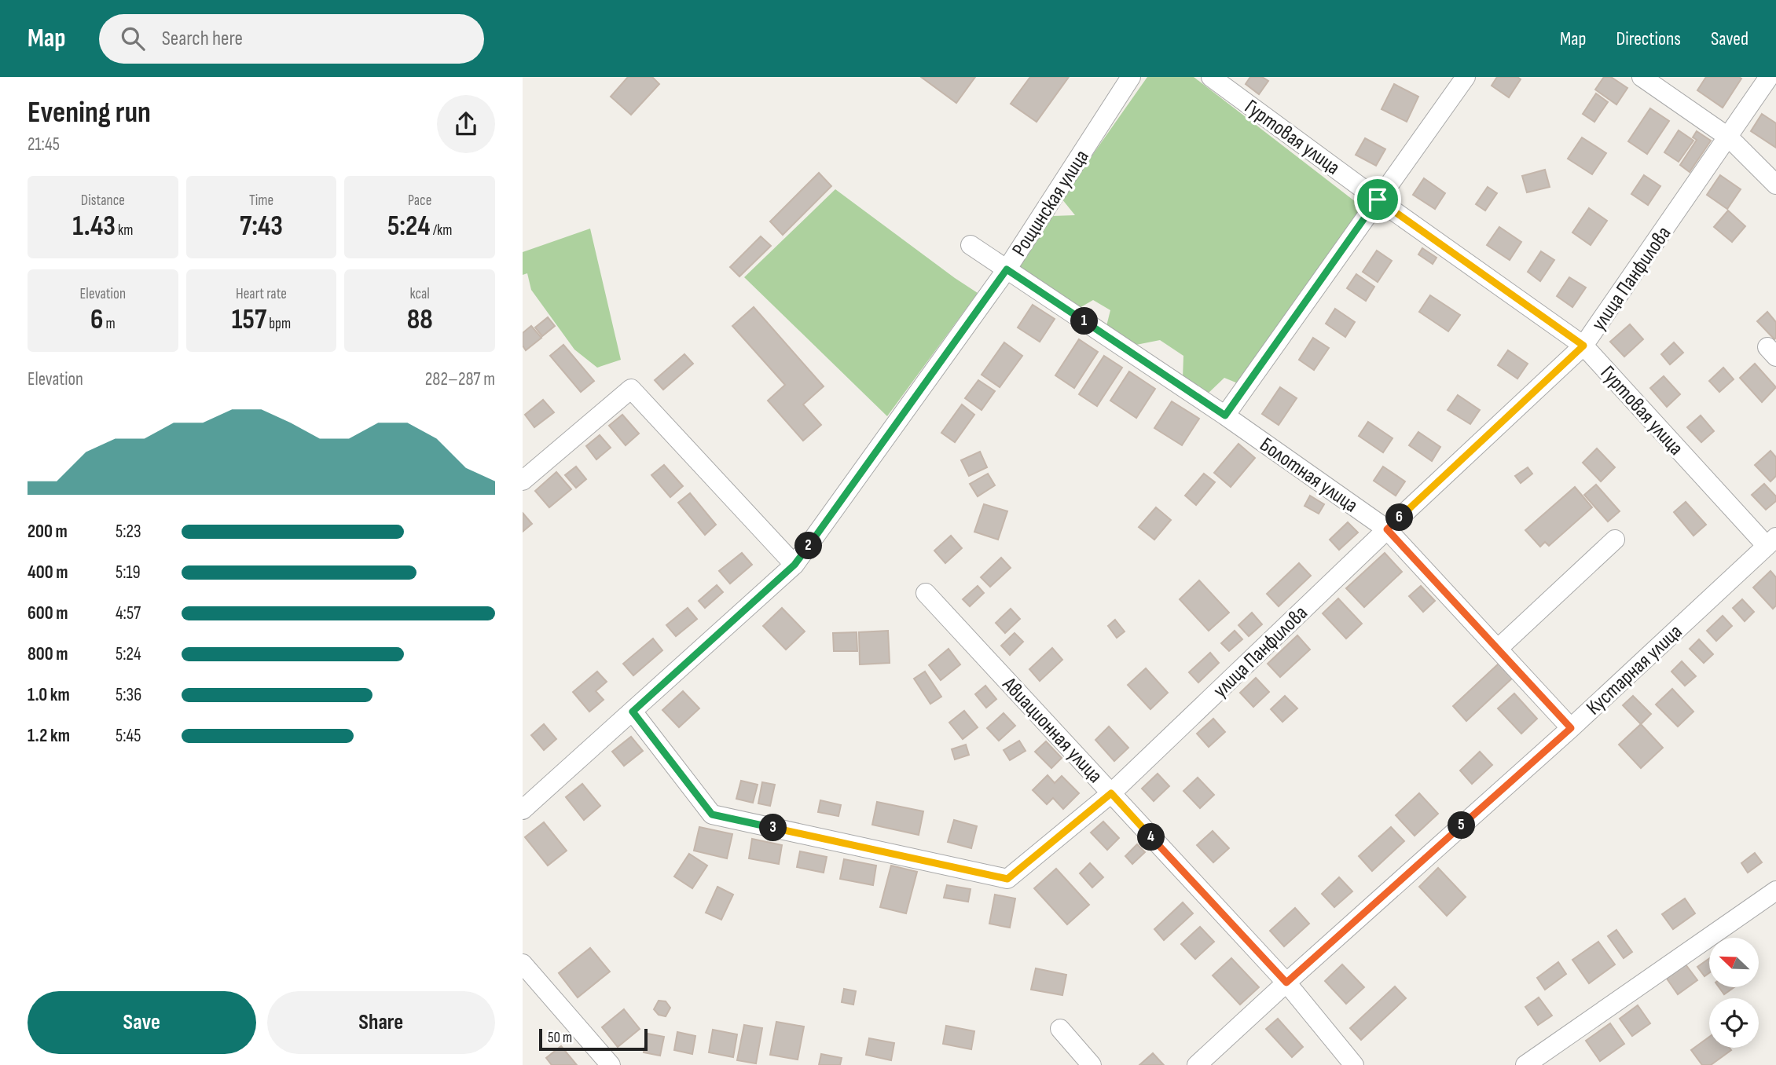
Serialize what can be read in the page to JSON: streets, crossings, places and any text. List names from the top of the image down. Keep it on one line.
{"streets":{"street":["Гуртовая улица","Рощинская улица","улица Панфилова","Болотная улица","Кустарная улица","Авиационная улица"]},"crossings":[["Гуртовая улица","улица Панфилова"],["Гуртовая улица","Кустарная улица"],["Рощинская улица","улица Панфилова"],["Рощинская улица","Болотная улица"],["улица Панфилова","Болотная улица"],["улица Панфилова","Авиационная улица"],["Болотная улица","Кустарная улица"],["Кустарная улица","Авиационная улица"]],"scale_bar":"50 m","north":"top left","page":{"header":"Map","search":"Search here","nav":["Map","Directions","Saved"],"heading":["Evening run","21:45"],"stats":[["Distance","1.43 km"],["Time","7:43"],["Pace","5:24 /km"],["Elevation","6 m"],["Heart rate","157 bpm"],["kcal","88"]],"pins":["1","6","2","5","3","4"],"chart":["Elevation","282–287 m"],"list":[{"name":"200 m","note":"5:23"},{"name":"400 m","note":"5:19"},{"name":"600 m","note":"4:57"},{"name":"800 m","note":"5:24"},{"name":"1.0 km","note":"5:36"},{"name":"1.2 km","note":"5:45"}],"buttons":["Save","Share"],"scale":"50 m"}}
